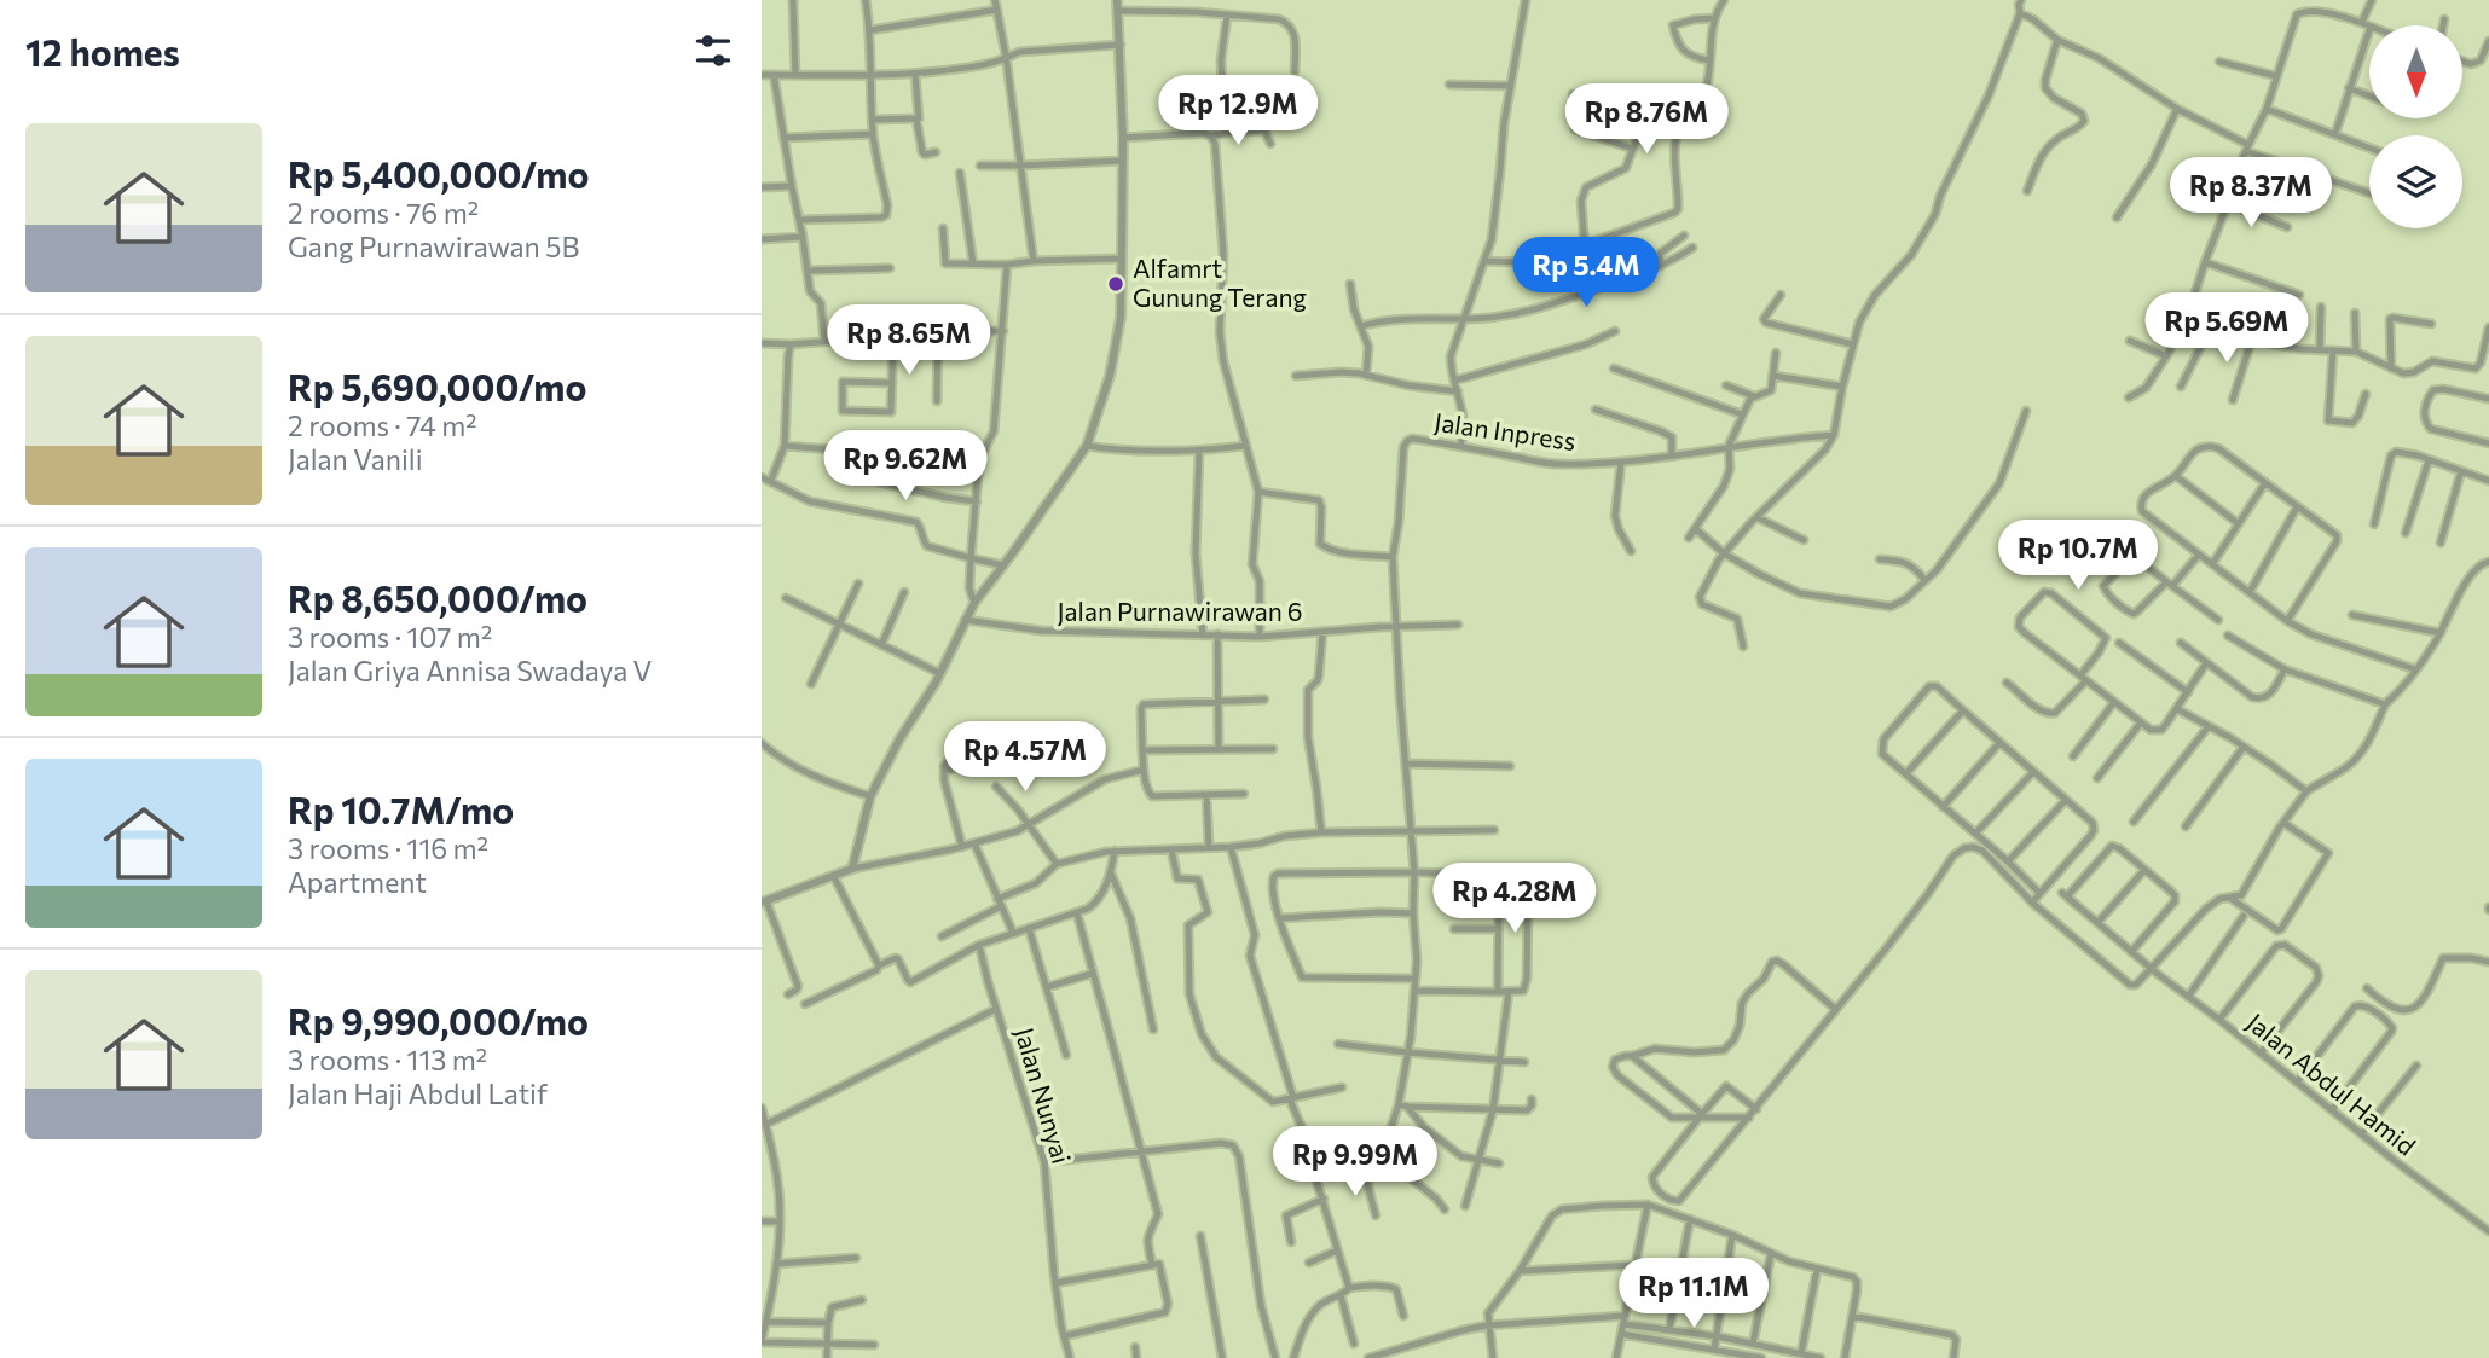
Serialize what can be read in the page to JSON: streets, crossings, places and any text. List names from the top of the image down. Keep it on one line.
{"streets":{"street":["Jalan Inpress","Jalan Purnawirawan 6","Jalan Abdul Hamid","Jalan Nunyai"]},"crossings":[["Jalan Inpress","Jalan Purnawirawan 6"]],"places":["Alfamrt Gunung Terang"],"north":"bottom","page":{"heading":"12 homes","price":["Rp 12.9M","Rp 8.76M","Rp 8.37M","Rp 5.4M","Rp 5.69M","Rp 8.65M","Rp 9.62M","Rp 10.7M","Rp 4.57M","Rp 4.28M","Rp 9.99M","Rp 11.1M"],"list":[{"name":"Rp 5,400,000/mo","note":"2 rooms · 76 m² · Gang Purnawirawan 5B"},{"name":"Rp 5,690,000/mo","note":"2 rooms · 74 m² · Jalan Vanili"},{"name":"Rp 8,650,000/mo","note":"3 rooms · 107 m² · Jalan Griya Annisa Swadaya V"},{"name":"Rp 10.7M/mo","note":"3 rooms · 116 m² · Apartment"},{"name":"Rp 9,990,000/mo","note":"3 rooms · 113 m² · Jalan Haji Abdul Latif"}]}}
